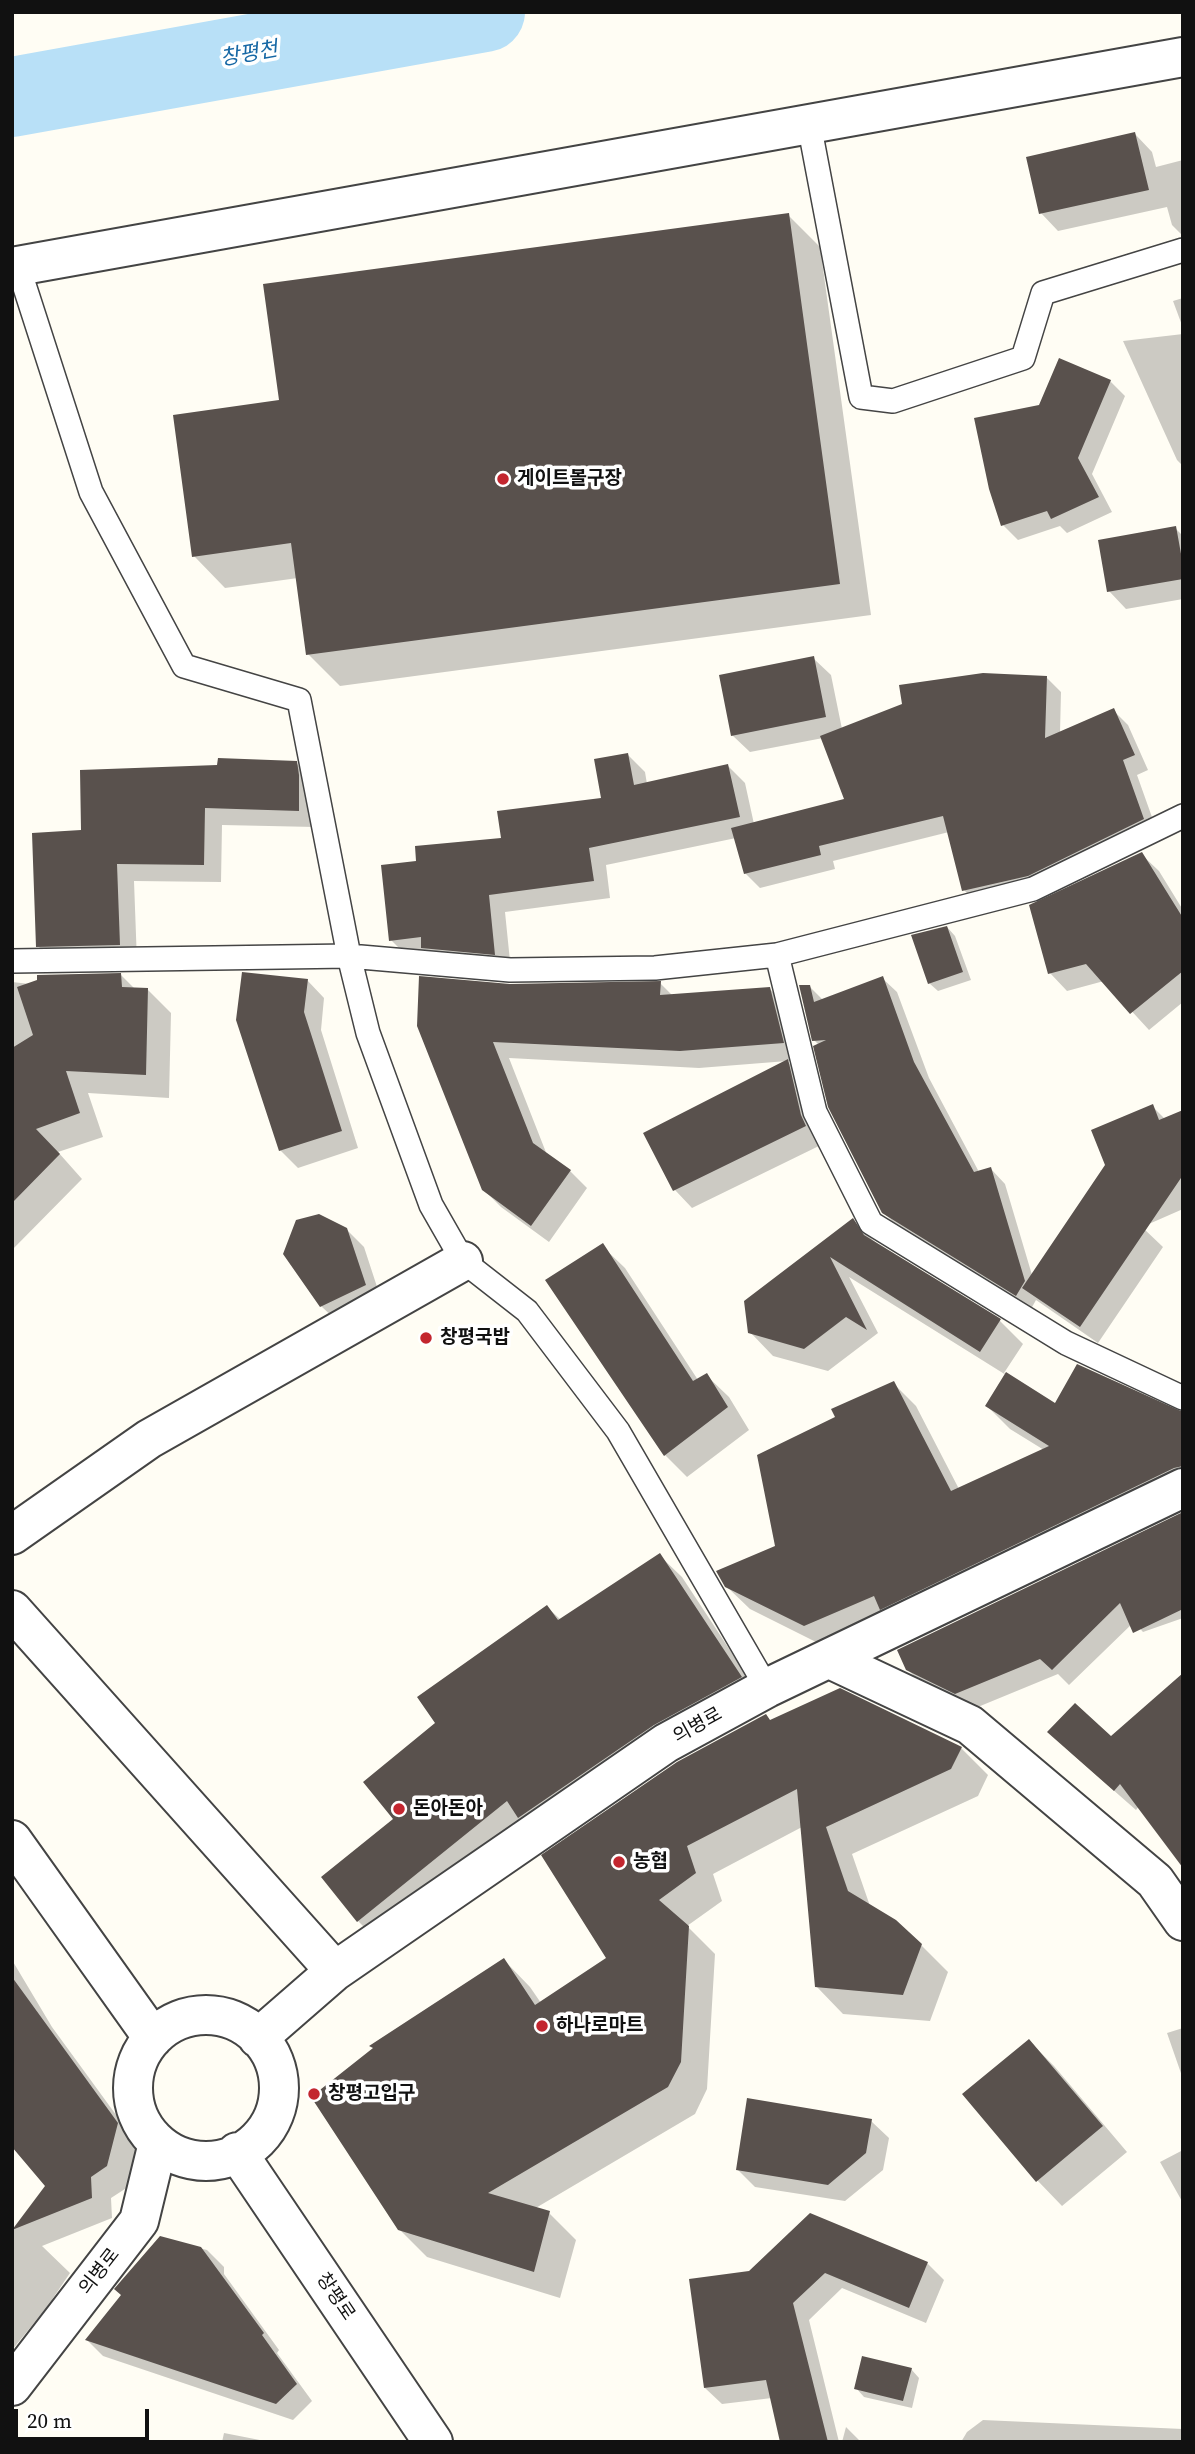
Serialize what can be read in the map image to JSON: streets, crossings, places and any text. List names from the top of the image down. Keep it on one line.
{"streets":{"street":["의병로","창평로"]},"crossings":[["의병로","창평로"]],"water":["창평천"],"places":["게이트볼구장","창평국밥","돈아돈아","농협","하나로마트","창평고입구"],"scale_bar":"20 m"}
